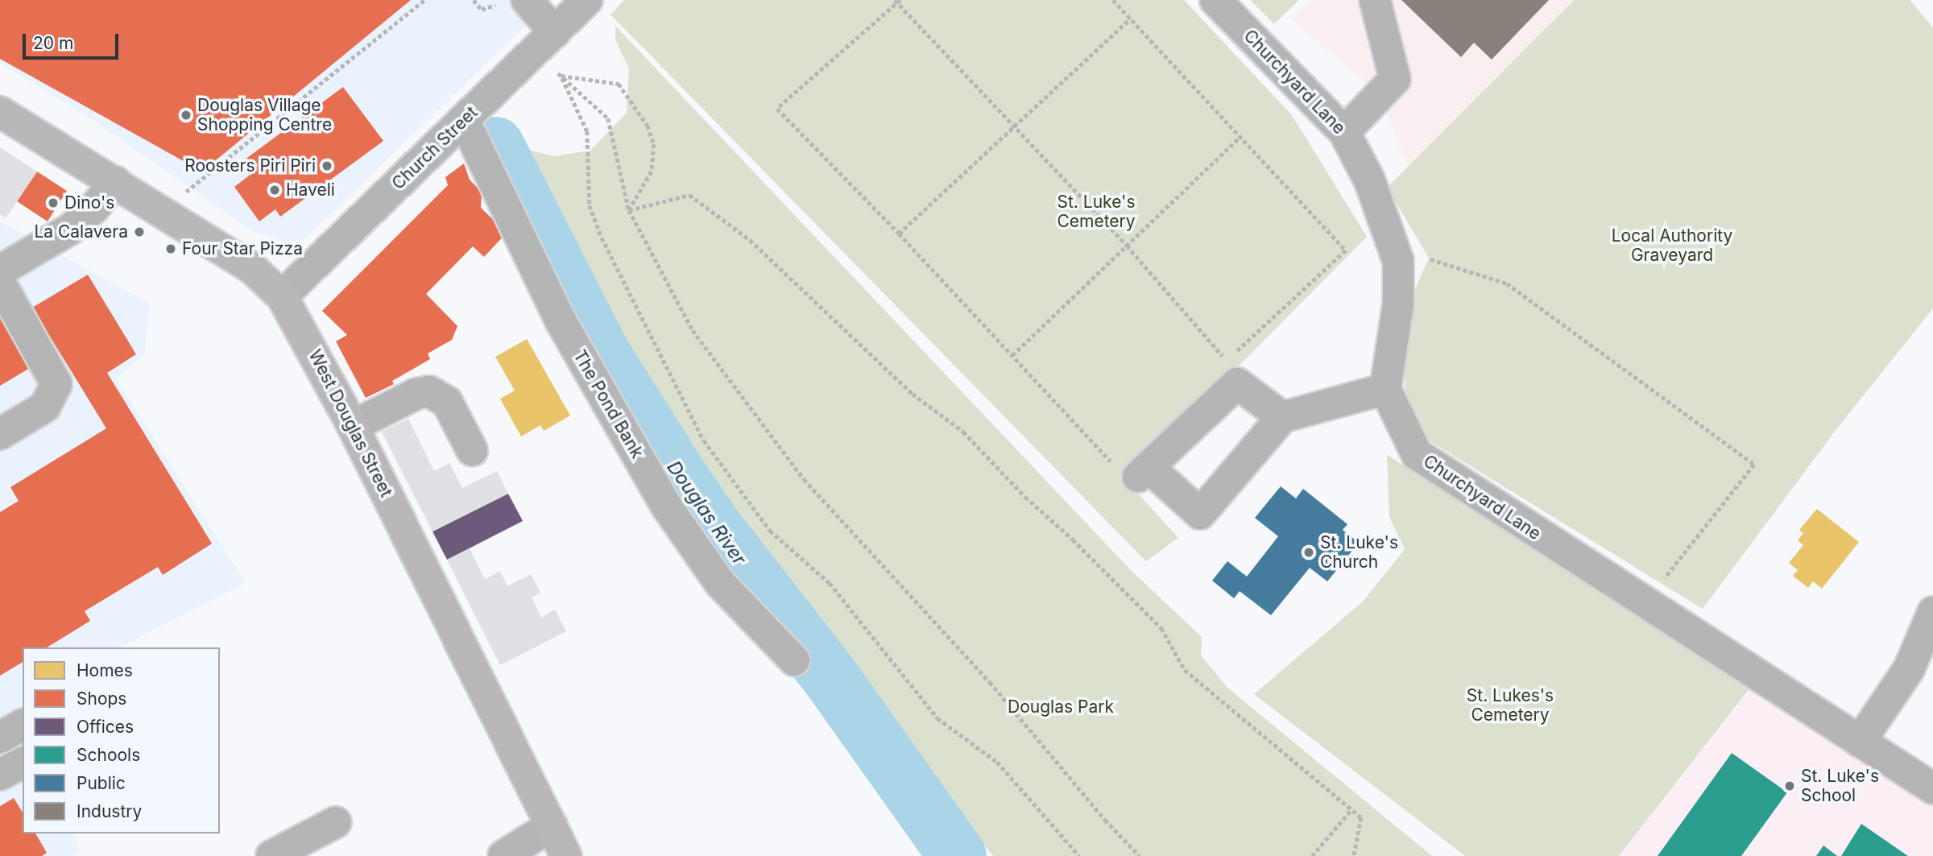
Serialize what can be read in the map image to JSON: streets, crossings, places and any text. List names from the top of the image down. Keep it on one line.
{"streets":{"main road":["West Douglas Street"],"street":["Churchyard Lane","Church Street","The Pond Bank"]},"crossings":[["Church Street","The Pond Bank"],["Church Street","West Douglas Street"]],"water":["Douglas River"],"parks":["St. Luke's Cemetery","Local Authority Graveyard","St. Lukes's Cemetery","Douglas Park"],"places":["Douglas Village Shopping Centre","Roosters Piri Piri","Haveli","Dino's","La Calavera","Four Star Pizza","St. Luke's Church","St. Luke's School"],"legend":["Homes","Shops","Offices","Schools","Public","Industry"],"scale_bar":"20 m"}
